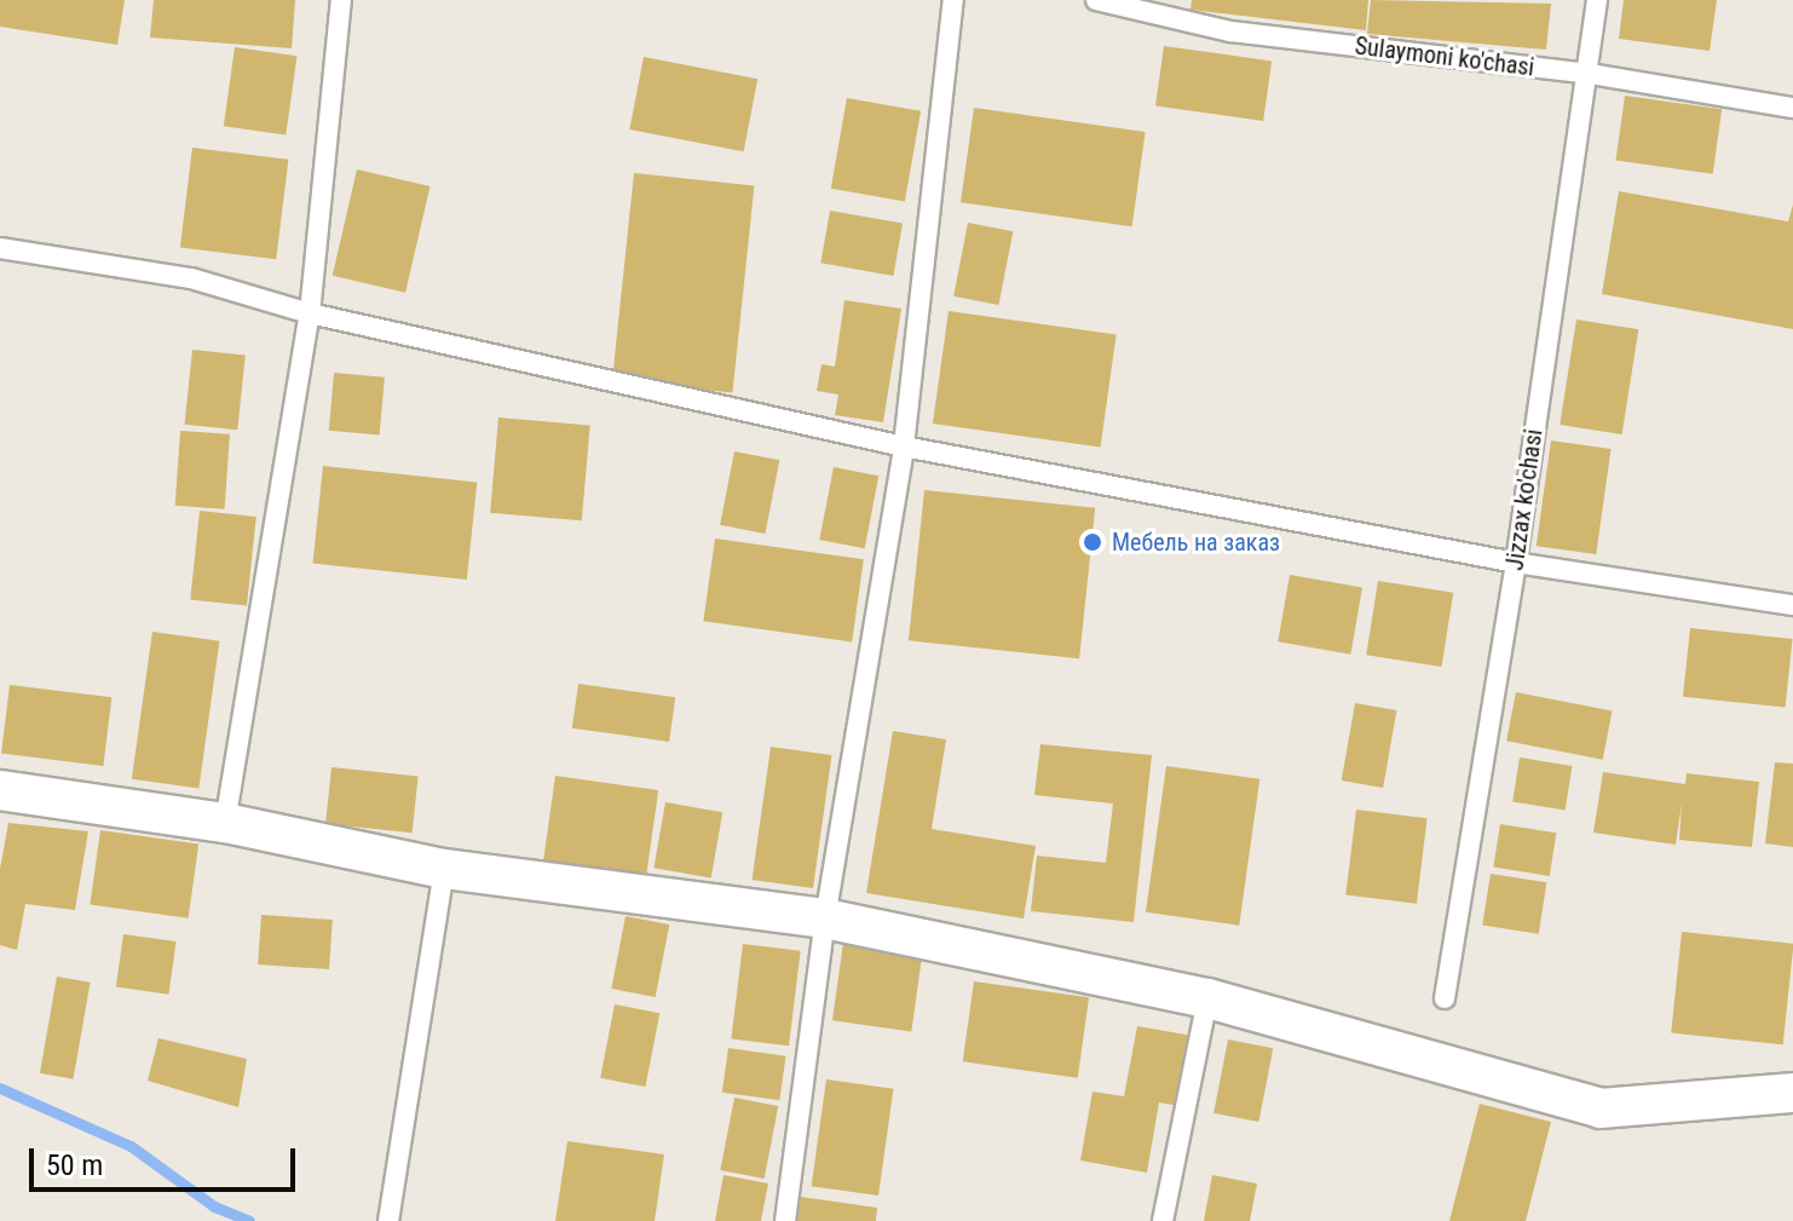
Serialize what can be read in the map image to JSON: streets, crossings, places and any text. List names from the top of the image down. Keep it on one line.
{"streets":{"lane":["Sulaymoni ko'chasi","Jizzax ko'chasi"]},"crossings":[["Sulaymoni ko'chasi","Jizzax ko'chasi"]],"places":["Мебель на заказ"],"scale_bar":"50 m"}
